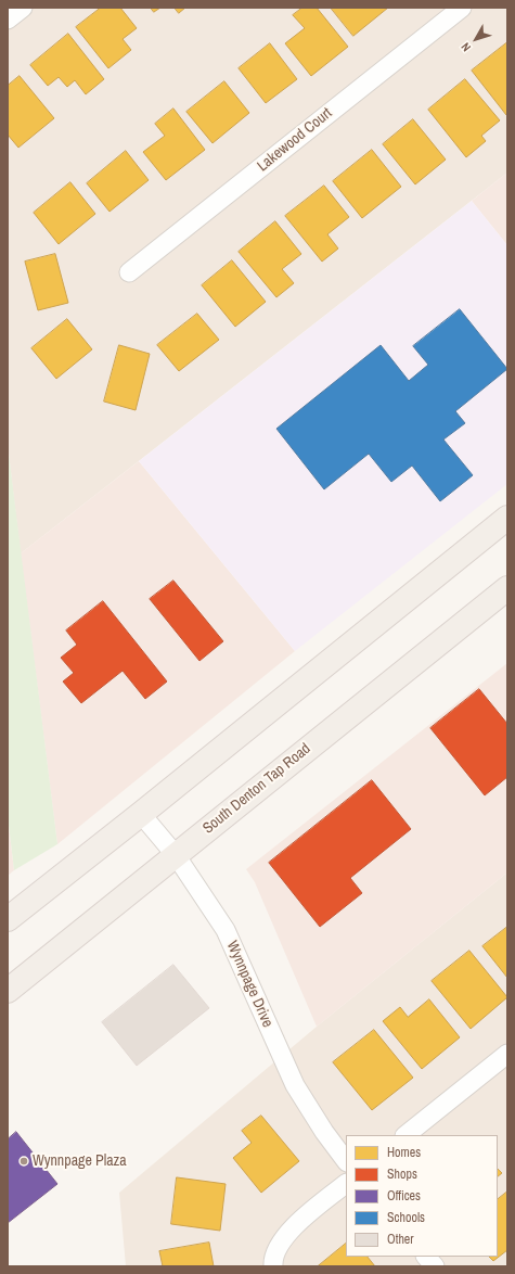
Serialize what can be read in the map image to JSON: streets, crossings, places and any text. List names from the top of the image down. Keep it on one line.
{"streets":{"main road":["South Denton Tap Road"],"street":["Lakewood Court","Wynnpage Drive"]},"crossings":[["South Denton Tap Road","Wynnpage Drive"]],"places":["Wynnpage Plaza"],"legend":["Homes","Shops","Offices","Schools","Other"],"north":"bottom left"}
